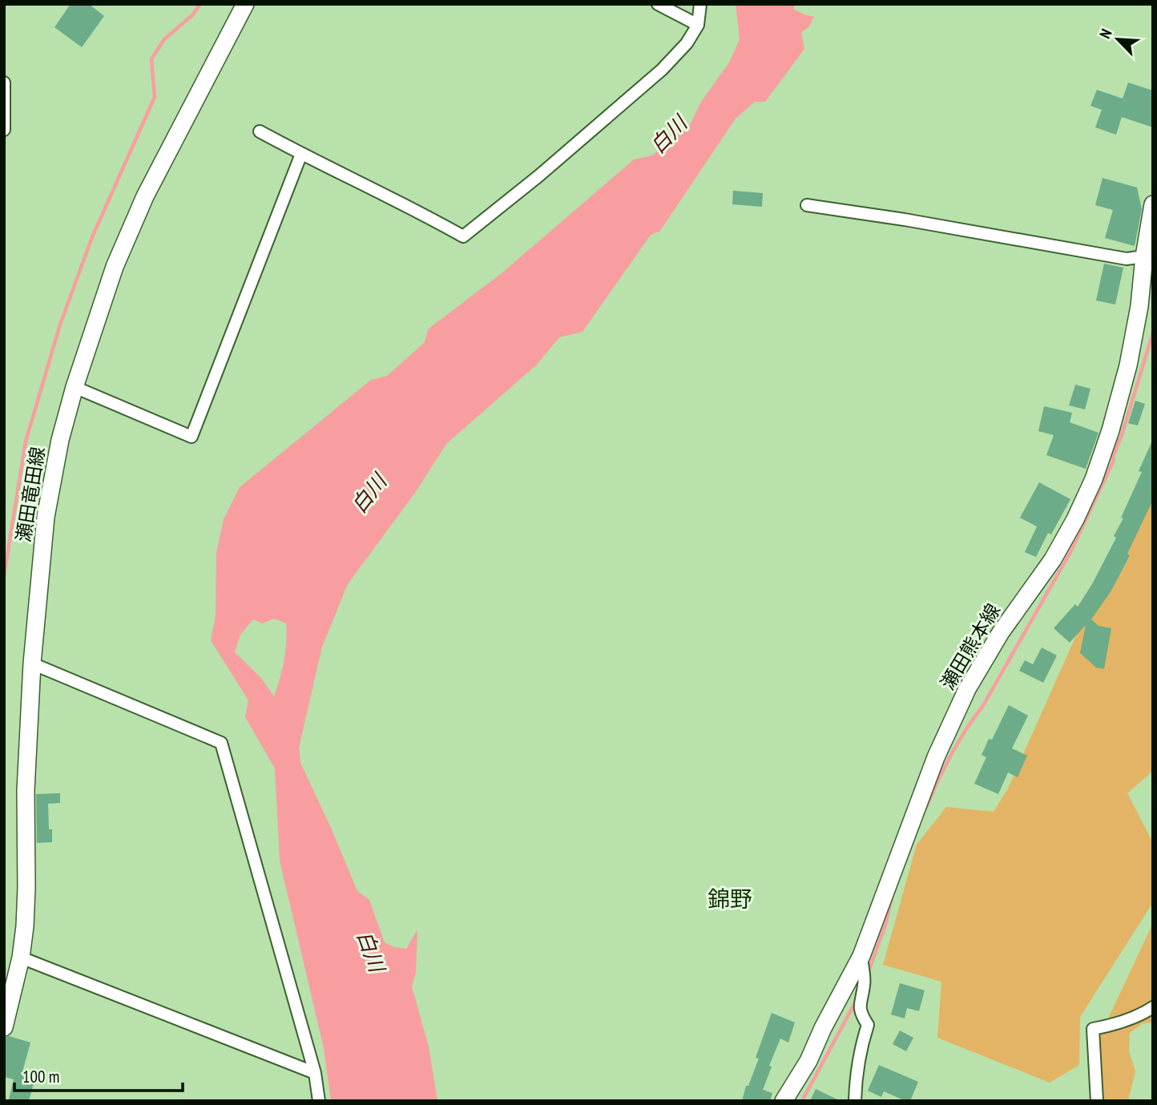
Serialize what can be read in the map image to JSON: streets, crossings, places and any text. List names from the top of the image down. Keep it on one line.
{"streets":{"main road":["瀬田竜田線","瀬田熊本線"]},"districts":["錦野"],"water":["白川"],"scale_bar":"100 m","north":"top left"}
